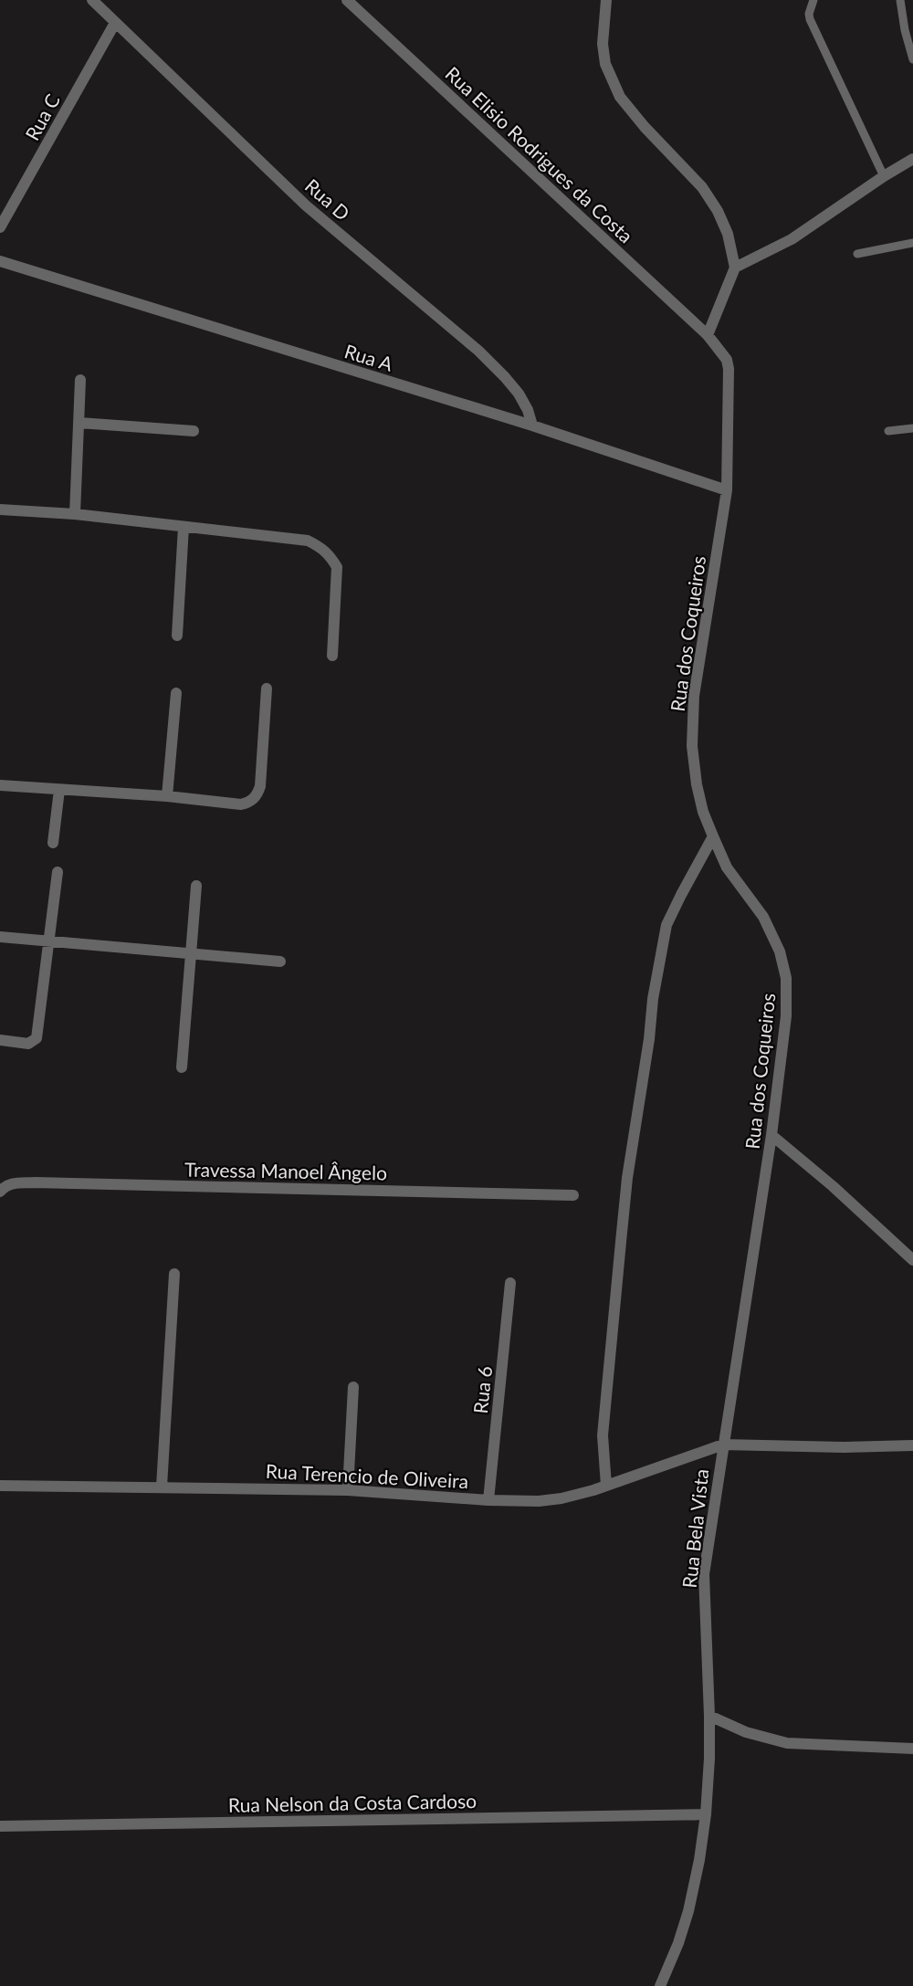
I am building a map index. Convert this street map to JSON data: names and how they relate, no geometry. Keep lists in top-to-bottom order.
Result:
{
  "streets": {
    "street": [
      "Rua C",
      "Rua Elisio Rodrigues da Costa",
      "Rua D",
      "Rua A",
      "Rua dos Coqueiros",
      "Travessa Manoel Ângelo",
      "Rua 6",
      "Rua Terencio de Oliveira",
      "Rua Bela Vista",
      "Rua Nelson da Costa Cardoso"
    ]
  },
  "crossings": [
    ["Rua C", "Rua D"],
    ["Rua Elisio Rodrigues da Costa", "Rua dos Coqueiros"],
    ["Rua D", "Rua A"],
    ["Rua A", "Rua dos Coqueiros"],
    ["Rua dos Coqueiros", "Rua Terencio de Oliveira"],
    ["Rua dos Coqueiros", "Rua Bela Vista"],
    ["Rua 6", "Rua Terencio de Oliveira"],
    ["Rua Terencio de Oliveira", "Rua Bela Vista"],
    ["Rua Bela Vista", "Rua Nelson da Costa Cardoso"]
  ]
}
